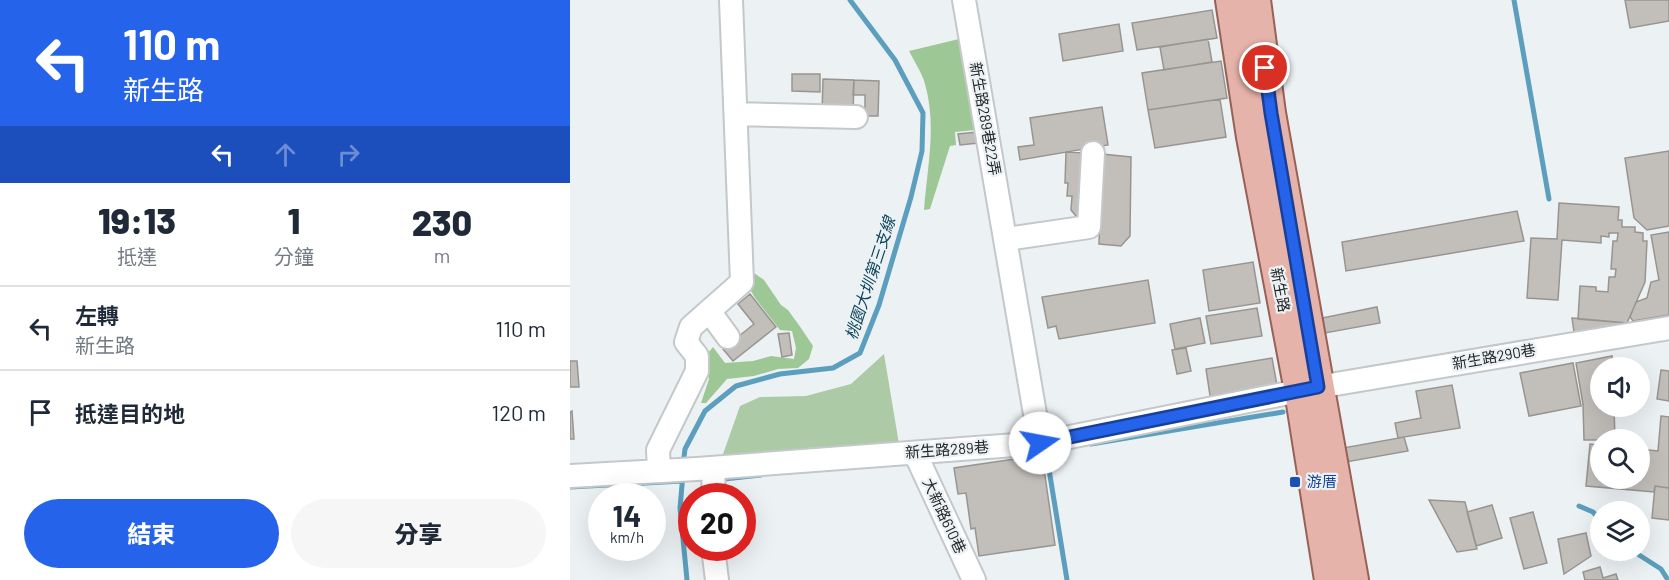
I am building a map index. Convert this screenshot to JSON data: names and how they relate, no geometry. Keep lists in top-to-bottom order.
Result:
{
  "streets": {
    "main road": ["新生路"],
    "street": [
      "新生路289巷22弄",
      "新生路290巷",
      "新生路289巷",
      "大新路610巷"
    ]
  },
  "crossings": [
    ["新生路289巷22弄", "新生路289巷"],
    ["新生路", "新生路290巷"],
    ["新生路", "新生路289巷"],
    ["新生路290巷", "新生路289巷"],
    ["新生路289巷", "大新路610巷"]
  ],
  "water": ["桃園大圳第三支線"],
  "places": {
    "transit": ["游厝"]
  },
  "page": {
    "turn": ["110 m", "新生路"],
    "eta": [
      "19:13",
      "抵達",
      "1",
      "分鐘",
      "230",
      "m"
    ],
    "list": [
      {
        "name": "左轉",
        "note": "新生路",
        "value": "110 m"
      },
      {
        "name": "抵達目的地",
        "value": "120 m"
      }
    ],
    "speed": "14 km/h",
    "limit": "20",
    "buttons": ["結束", "分享"]
  }
}
